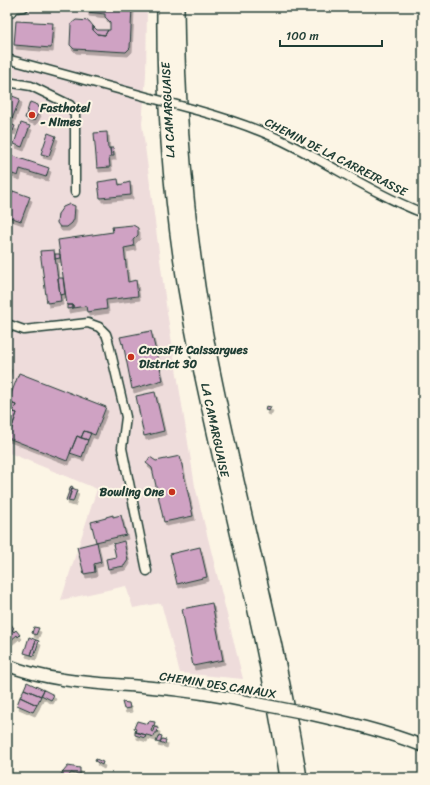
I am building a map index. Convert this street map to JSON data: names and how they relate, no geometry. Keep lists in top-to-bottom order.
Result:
{
  "streets": {
    "highway": ["LA CAMARGUAISE"],
    "main road": ["CHEMIN DES CANAUX"],
    "street": ["CHEMIN DE LA CARREIRASSE"]
  },
  "places": ["Fasthotel - Nimes", "CrossFit Caissargues District 30", "Bowling One"],
  "scale_bar": "100 m"
}
